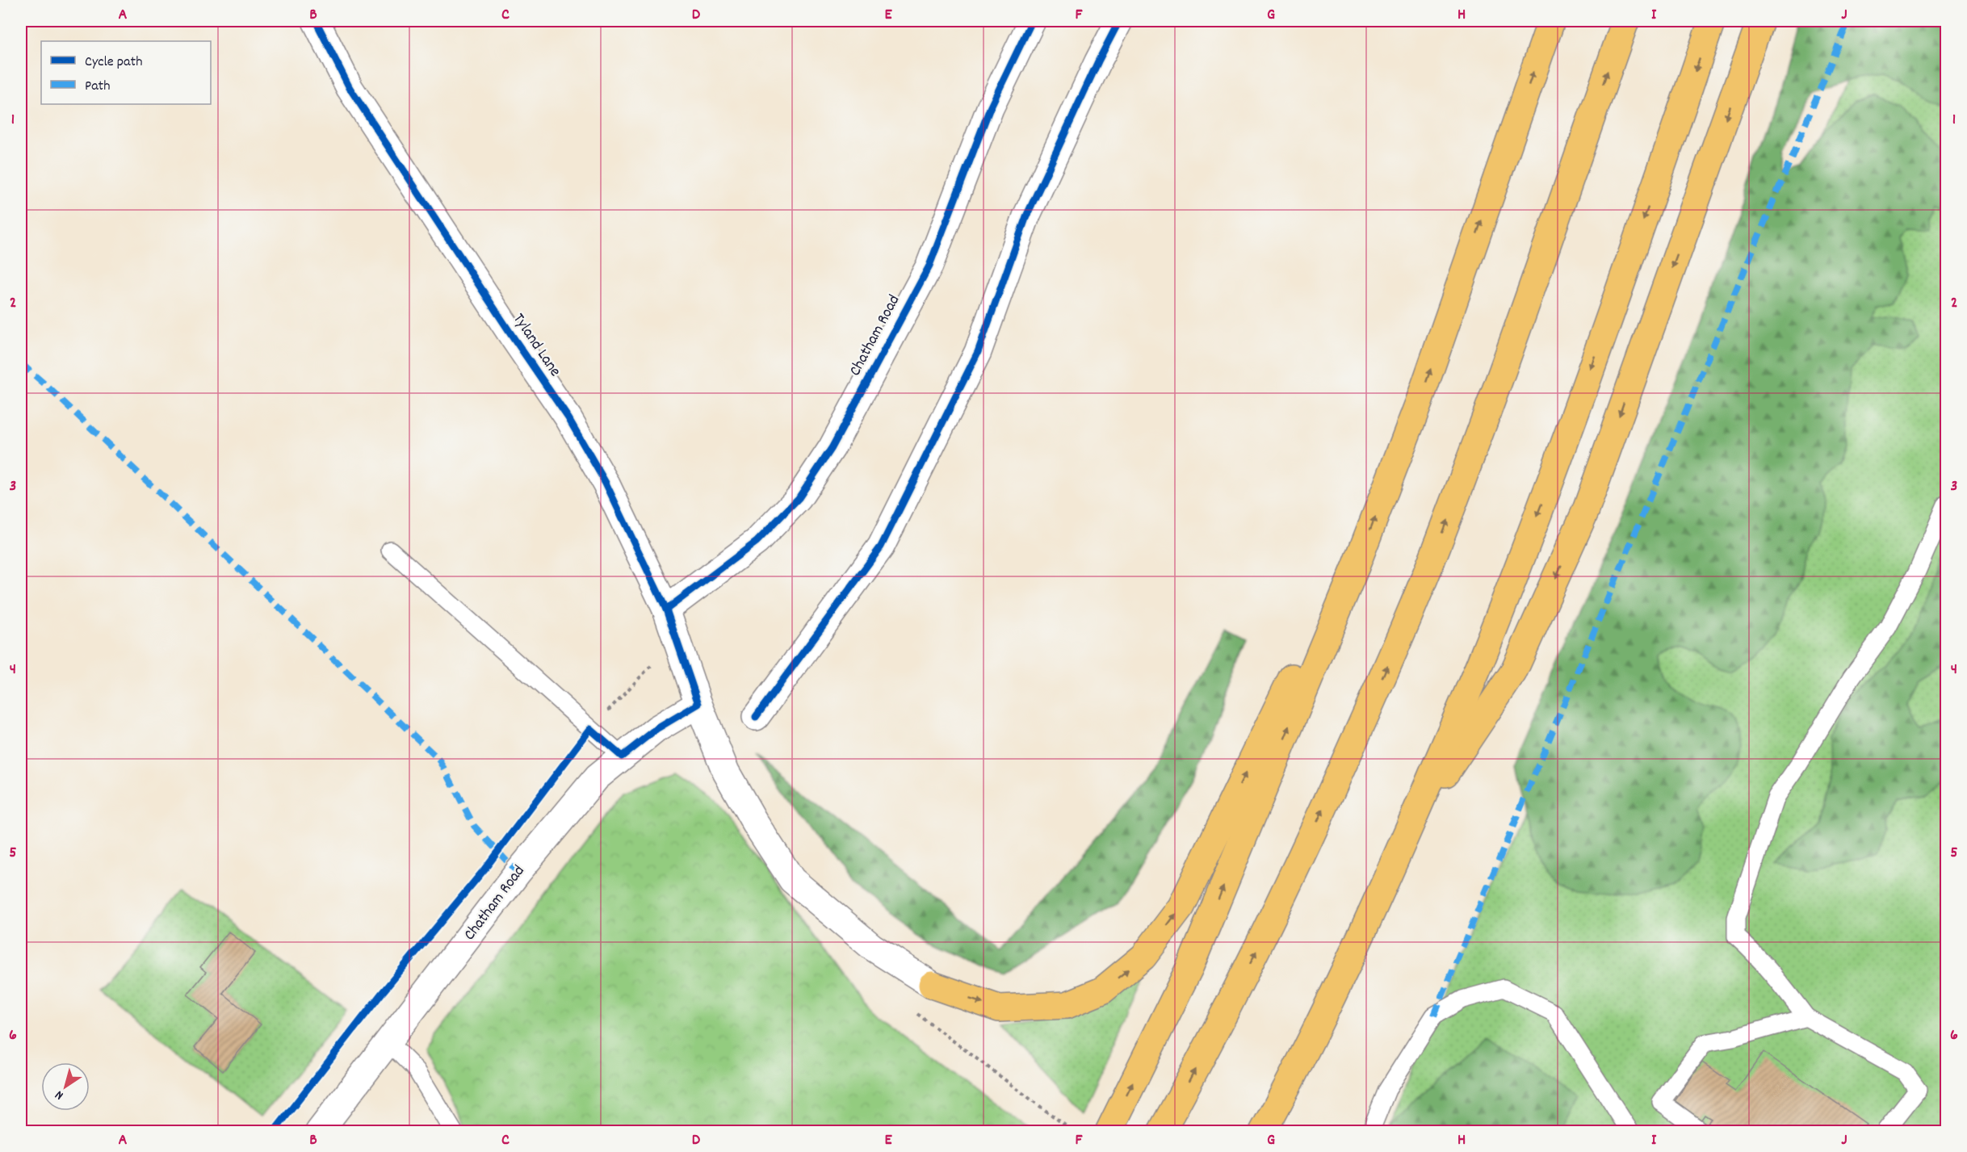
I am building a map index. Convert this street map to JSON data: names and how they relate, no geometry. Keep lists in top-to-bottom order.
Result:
{
  "streets": {
    "street": ["Chatham Road", "Tyland Lane"]
  },
  "crossings": [
    ["Chatham Road", "Tyland Lane"]
  ],
  "legend": ["Cycle path", "Path"],
  "north": "bottom left",
  "grid": {
    "columns": [
      "A",
      "B",
      "C",
      "D",
      "E",
      "F",
      "G",
      "H",
      "I",
      "J"
    ],
    "rows": [
      "1",
      "2",
      "3",
      "4",
      "5",
      "6"
    ]
  }
}
